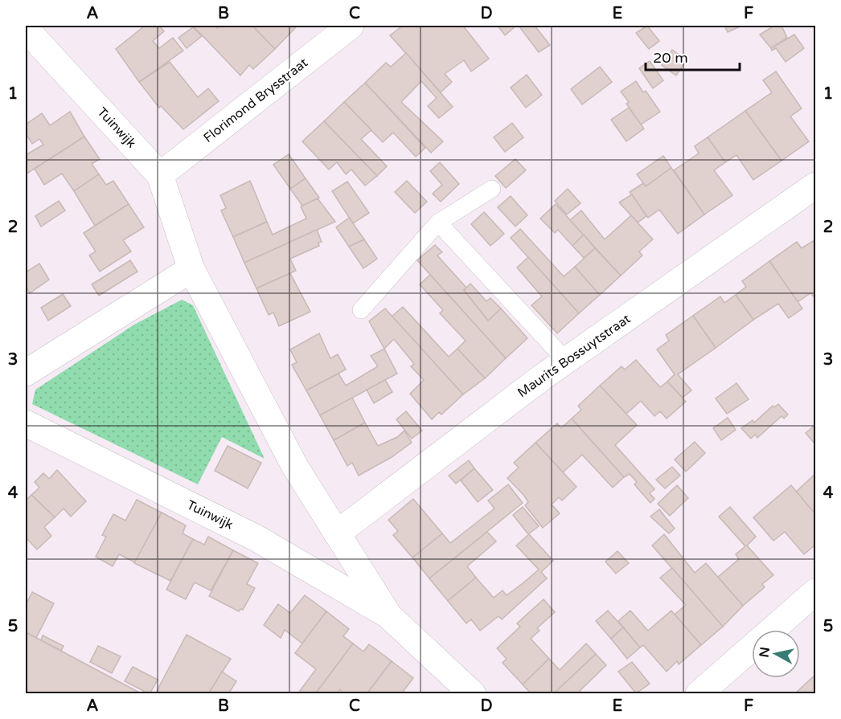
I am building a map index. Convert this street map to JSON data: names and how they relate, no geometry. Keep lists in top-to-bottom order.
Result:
{
  "streets": {
    "street": ["Florimond Brysstraat", "Tuinwijk", "Maurits Bossuytstraat"]
  },
  "crossings": [
    ["Florimond Brysstraat", "Tuinwijk"],
    ["Tuinwijk", "Maurits Bossuytstraat"]
  ],
  "scale_bar": "20 m",
  "north": "left",
  "grid": {
    "columns": [
      "A",
      "B",
      "C",
      "D",
      "E",
      "F"
    ],
    "rows": [
      "1",
      "2",
      "3",
      "4",
      "5"
    ]
  }
}
